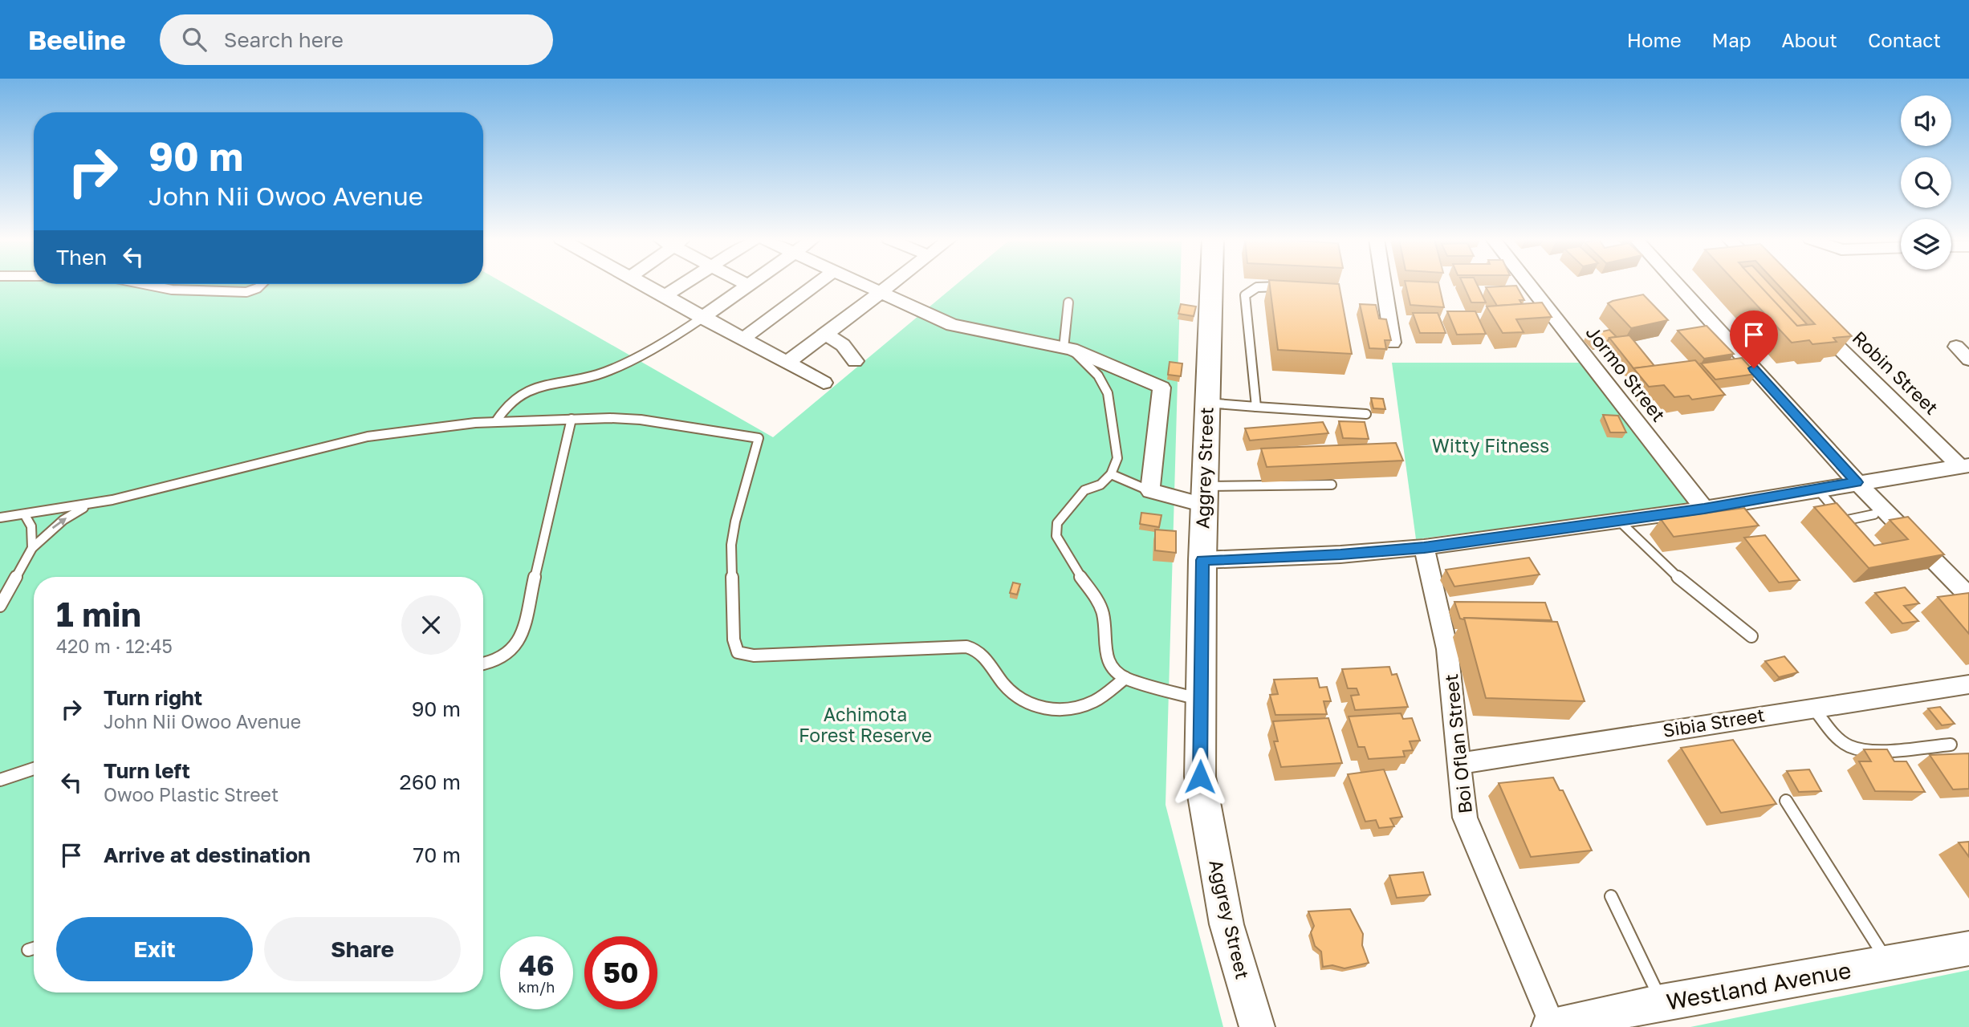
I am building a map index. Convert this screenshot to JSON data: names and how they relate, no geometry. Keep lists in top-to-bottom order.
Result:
{
  "streets": {
    "main road": ["Aggrey Street", "Westland Avenue"],
    "street": [
      "Robin Street",
      "Jormo Street",
      "Sibia Street",
      "Boi Oflan Street"
    ]
  },
  "crossings": [
    ["Sibia Street", "Boi Oflan Street"],
    ["Boi Oflan Street", "Westland Avenue"]
  ],
  "parks": ["Witty Fitness", "Achimota Forest Reserve"],
  "page": {
    "header": "Beeline",
    "search": "Search here",
    "nav": [
      "Home",
      "Map",
      "About",
      "Contact"
    ],
    "turn": ["90 m", "John Nii Owoo Avenue"],
    "then": "Then",
    "heading": ["1 min", "420 m · 12:45"],
    "list": [
      {
        "name": "Turn right",
        "note": "John Nii Owoo Avenue",
        "value": "90 m"
      },
      {
        "name": "Turn left",
        "note": "Owoo Plastic Street",
        "value": "260 m"
      },
      {
        "name": "Arrive at destination",
        "value": "70 m"
      }
    ],
    "buttons": ["Exit", "Share"],
    "speed": "46 km/h",
    "limit": "50"
  }
}
